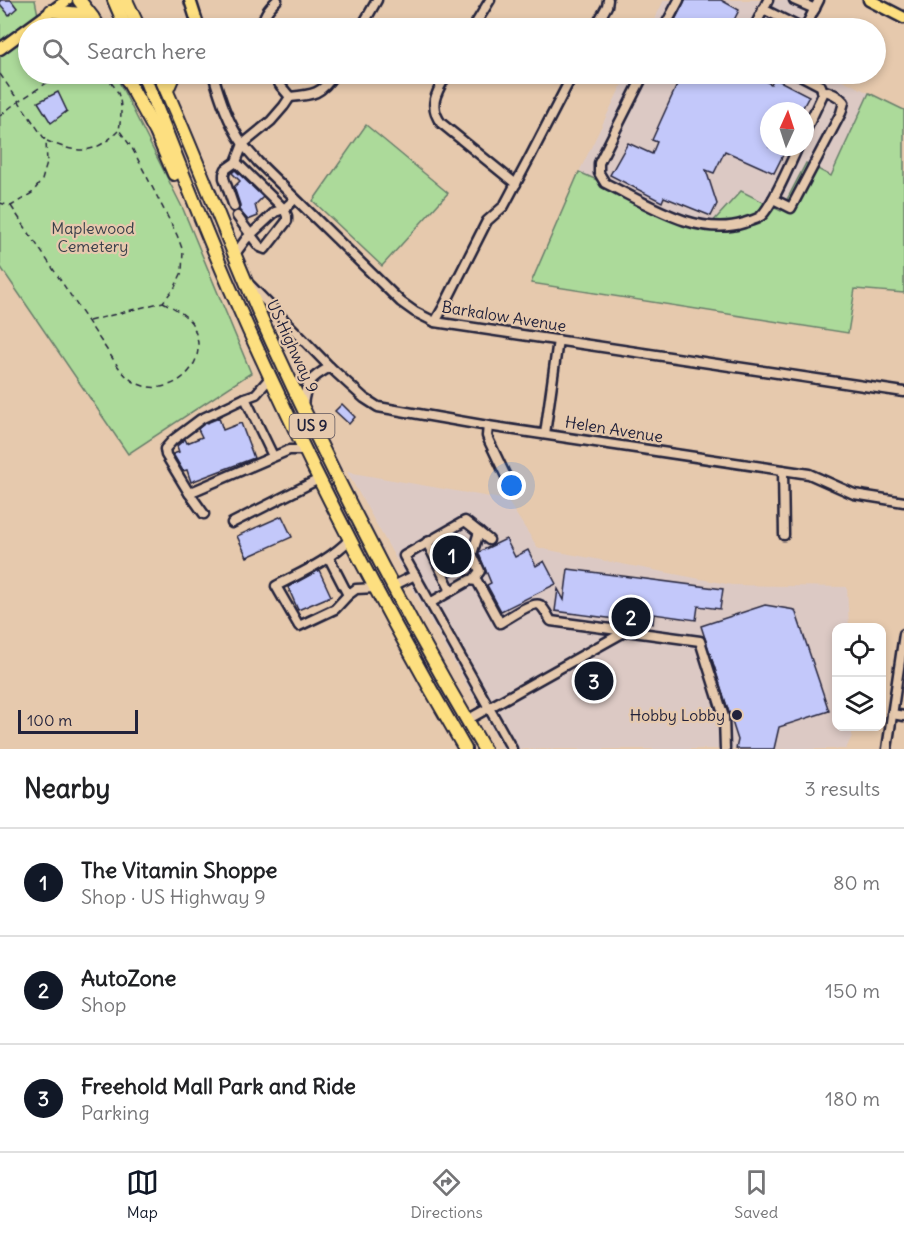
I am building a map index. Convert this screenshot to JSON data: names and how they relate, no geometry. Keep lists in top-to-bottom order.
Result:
{
  "streets": {
    "highway": ["US Highway 9", "US 9"],
    "street": ["Barkalow Avenue", "Helen Avenue"]
  },
  "crossings": [
    ["US Highway 9", "Helen Avenue"]
  ],
  "parks": ["Maplewood Cemetery"],
  "places": ["Hobby Lobby"],
  "scale_bar": "100 m",
  "north": "top",
  "page": {
    "search": "Search here",
    "pins": ["1", "2", "3"],
    "scale": "100 m",
    "heading": ["Nearby", "3 results"],
    "list": [
      {
        "mark": "1",
        "name": "The Vitamin Shoppe",
        "note": "Shop · US Highway 9",
        "value": "80 m"
      },
      {
        "mark": "2",
        "name": "AutoZone",
        "note": "Shop",
        "value": "150 m"
      },
      {
        "mark": "3",
        "name": "Freehold Mall Park and Ride",
        "note": "Parking",
        "value": "180 m"
      }
    ],
    "nav": ["Map", "Directions", "Saved"]
  }
}
